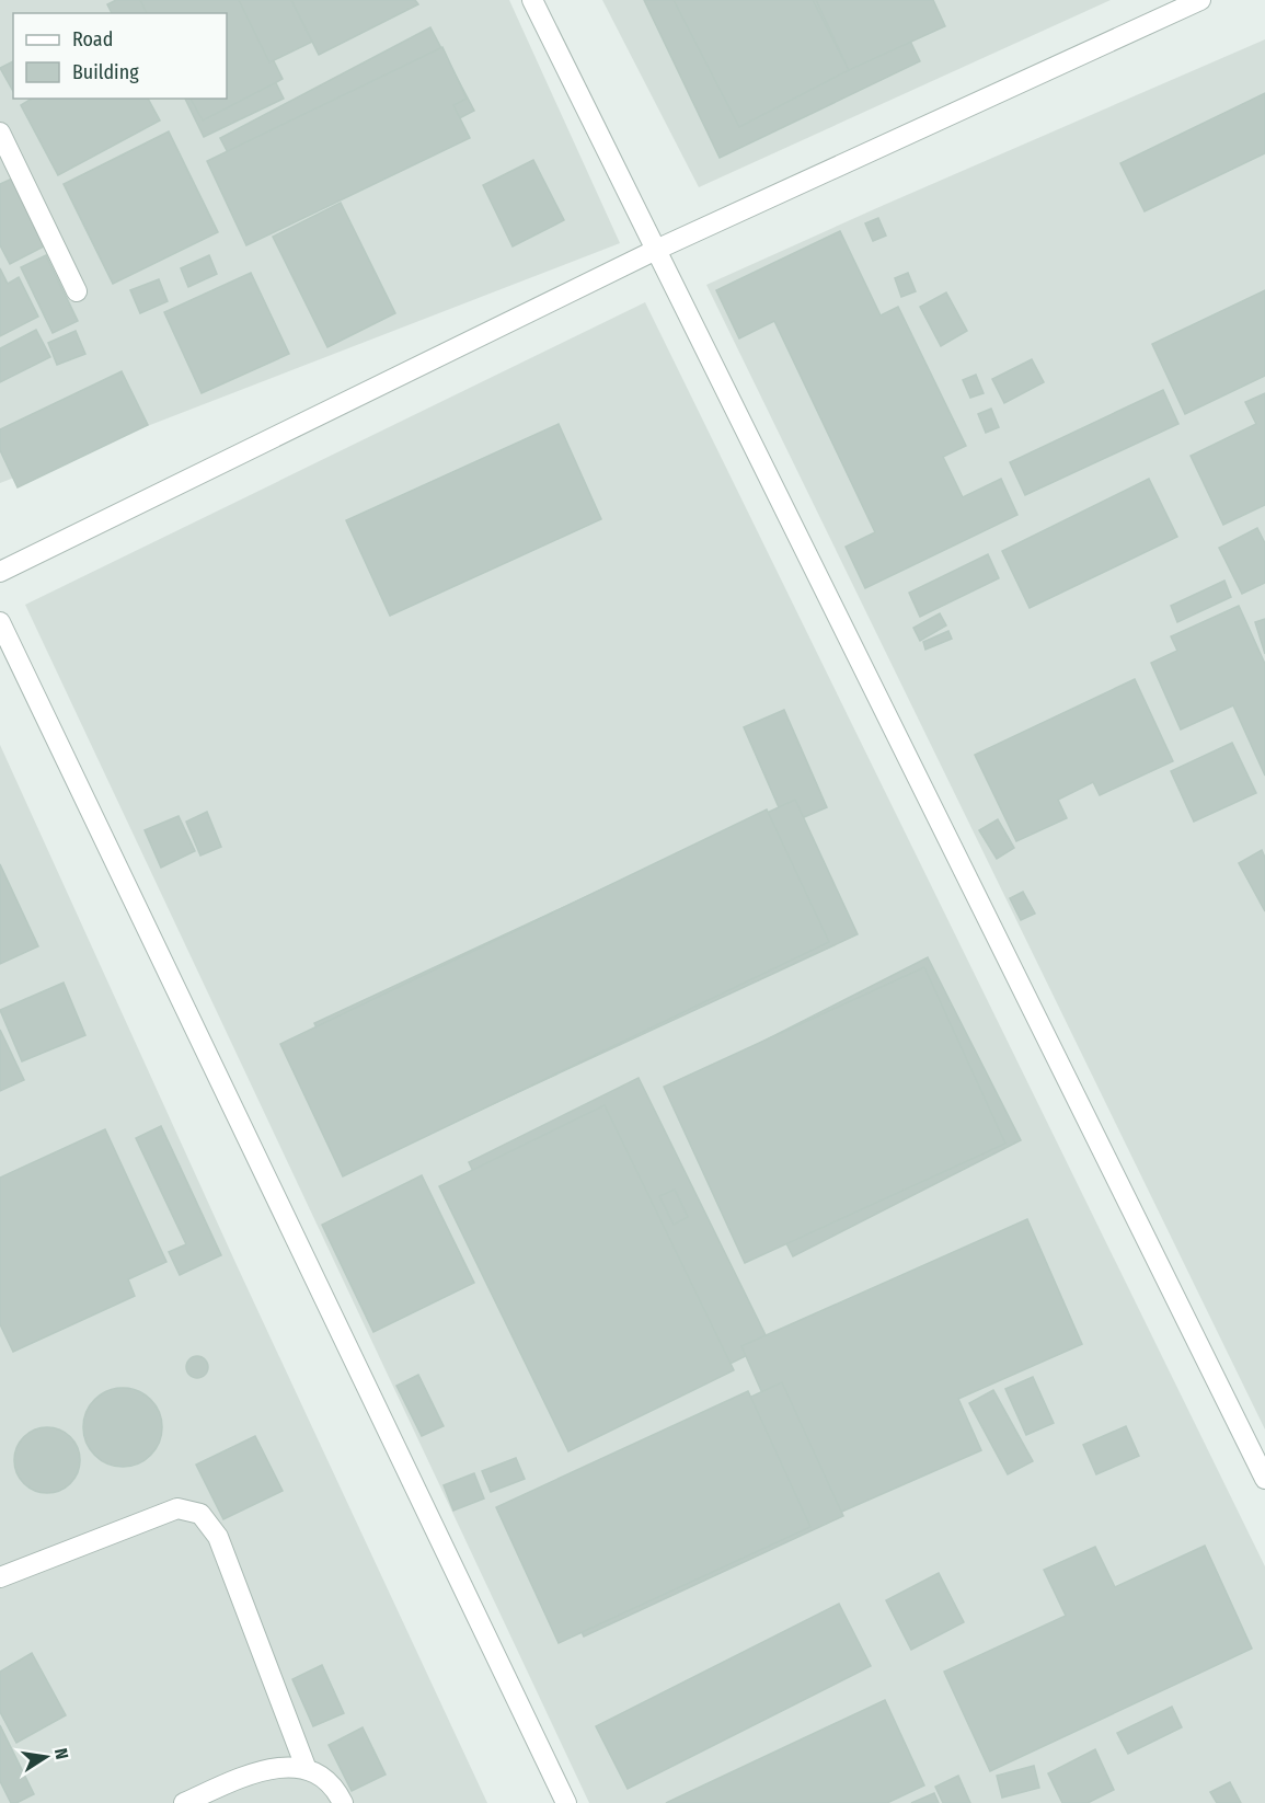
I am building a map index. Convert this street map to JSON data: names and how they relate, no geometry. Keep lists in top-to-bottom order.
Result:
{
  "legend": ["Road", "Building"],
  "north": "right"
}
